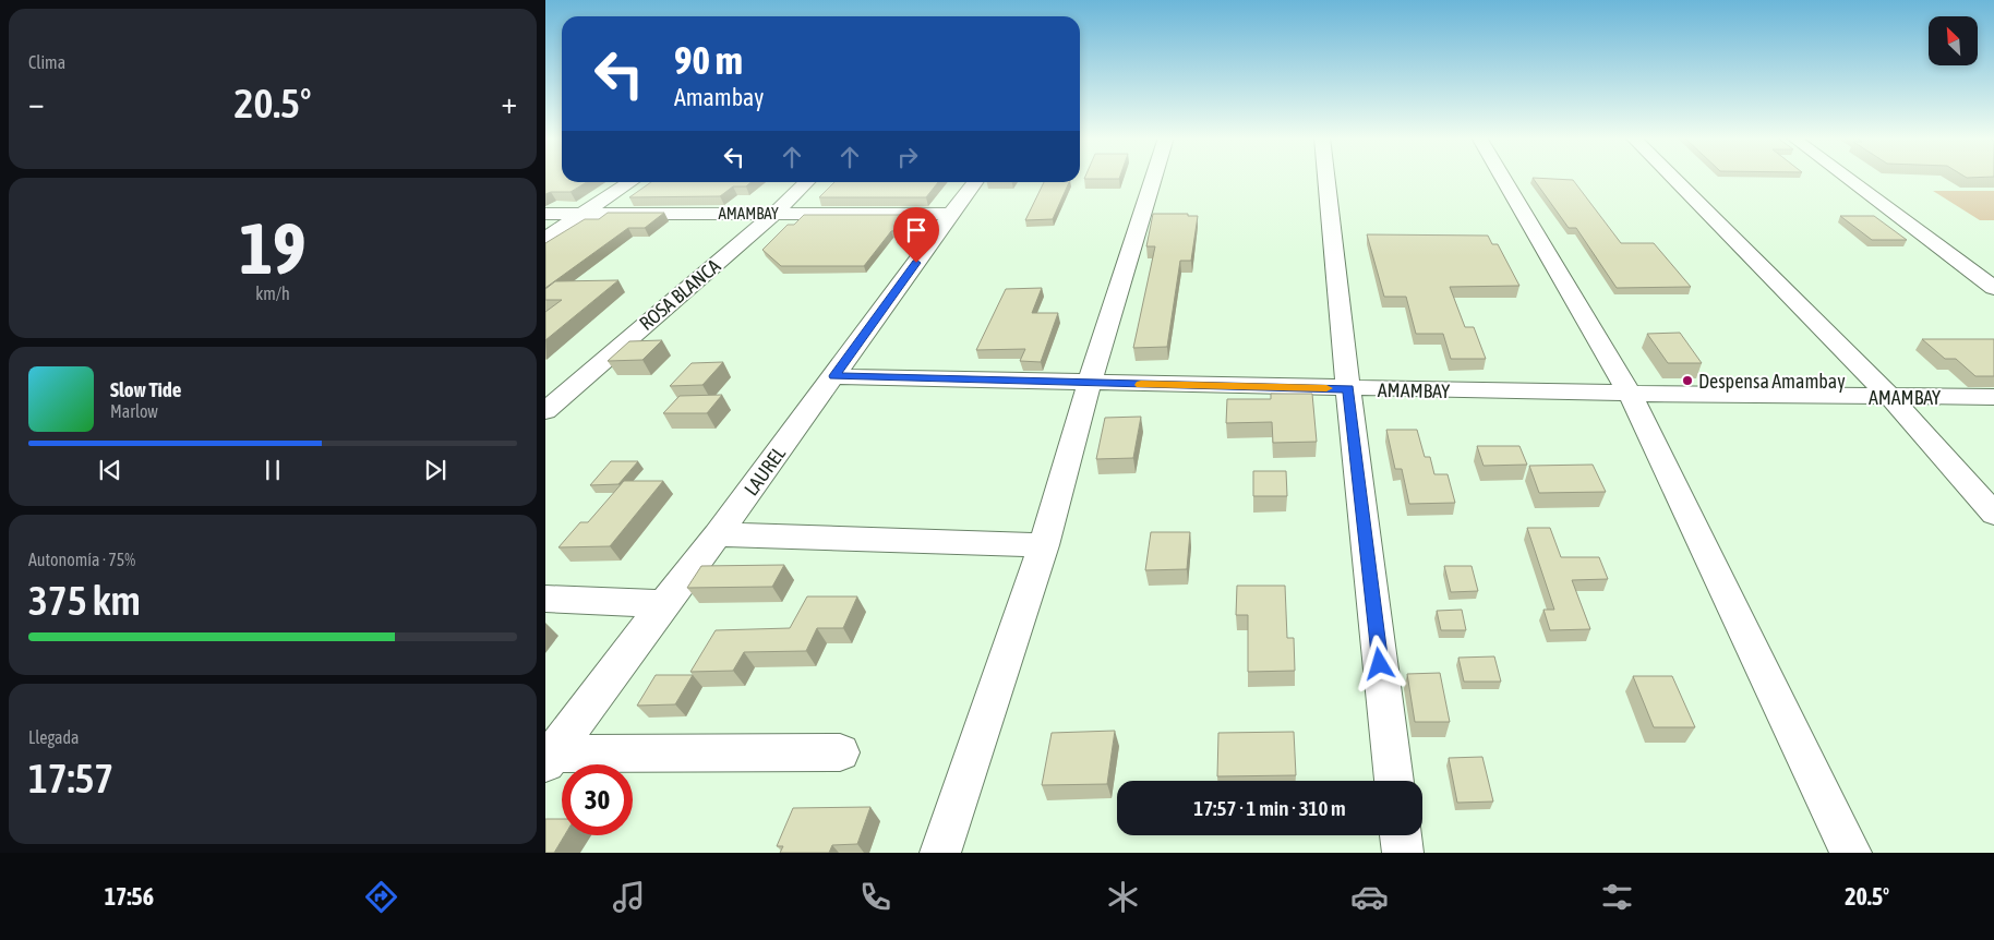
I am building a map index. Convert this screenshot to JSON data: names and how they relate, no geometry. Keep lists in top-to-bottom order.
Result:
{
  "streets": {
    "street": ["AMAMBAY", "ROSA BLANCA", "LAUREL"]
  },
  "crossings": [
    ["AMAMBAY", "ROSA BLANCA"],
    ["AMAMBAY", "LAUREL"]
  ],
  "places": ["Despensa Amambay"],
  "north": "top left",
  "page": {
    "tile": [
      "Clima",
      ["19", "km/h"],
      ["Autonomía · 75%", "375 km"],
      ["Llegada", "17:57"]
    ],
    "turn": ["90 m", "Amambay"],
    "heat": ["−", "20.5°", "+"],
    "song": ["Slow Tide", "Marlow"],
    "limit": "30",
    "trip": "17:57 · 1 min · 310 m",
    "tabs": ["17:56", "20.5°"]
  }
}
